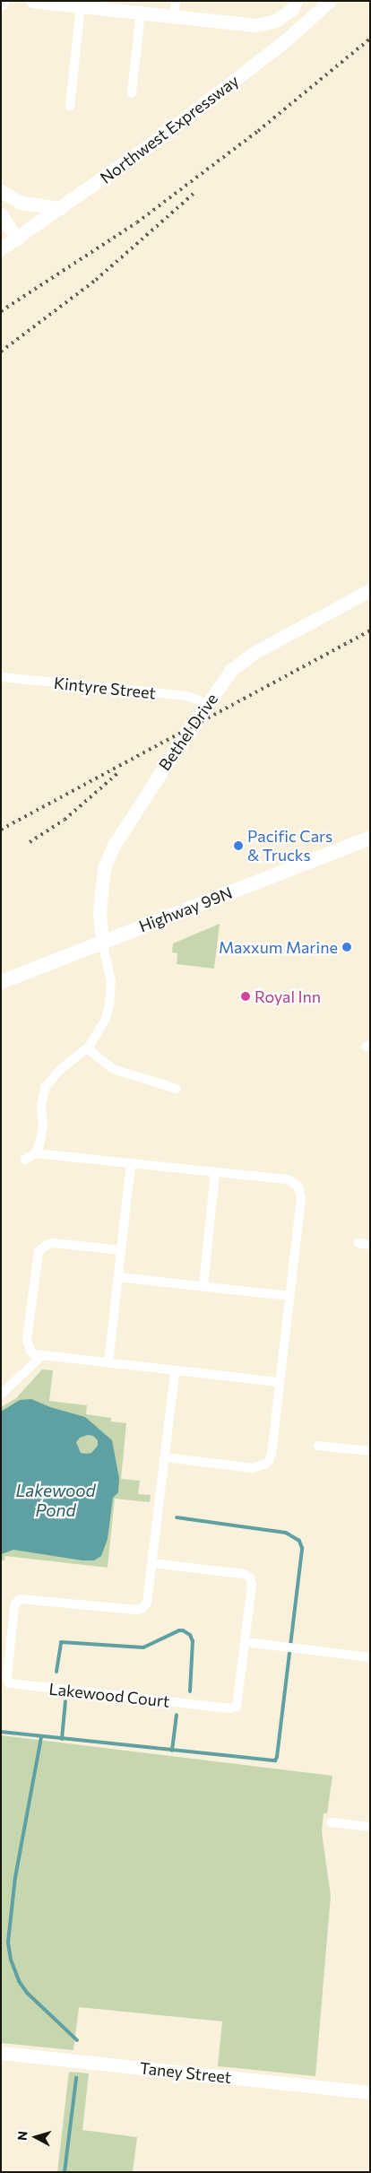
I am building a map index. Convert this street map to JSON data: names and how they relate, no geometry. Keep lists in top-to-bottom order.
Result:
{
  "streets": {
    "main road": ["Highway 99N"],
    "street": [
      "Northwest Expressway",
      "Kintyre Street",
      "Bethel Drive",
      "Lakewood Court",
      "Taney Street"
    ]
  },
  "crossings": [
    ["Kintyre Street", "Bethel Drive"],
    ["Bethel Drive", "Highway 99N"]
  ],
  "water": ["Lakewood Pond"],
  "places": ["Pacific Cars & Trucks", "Maxxum Marine", "Royal Inn"],
  "north": "left"
}
